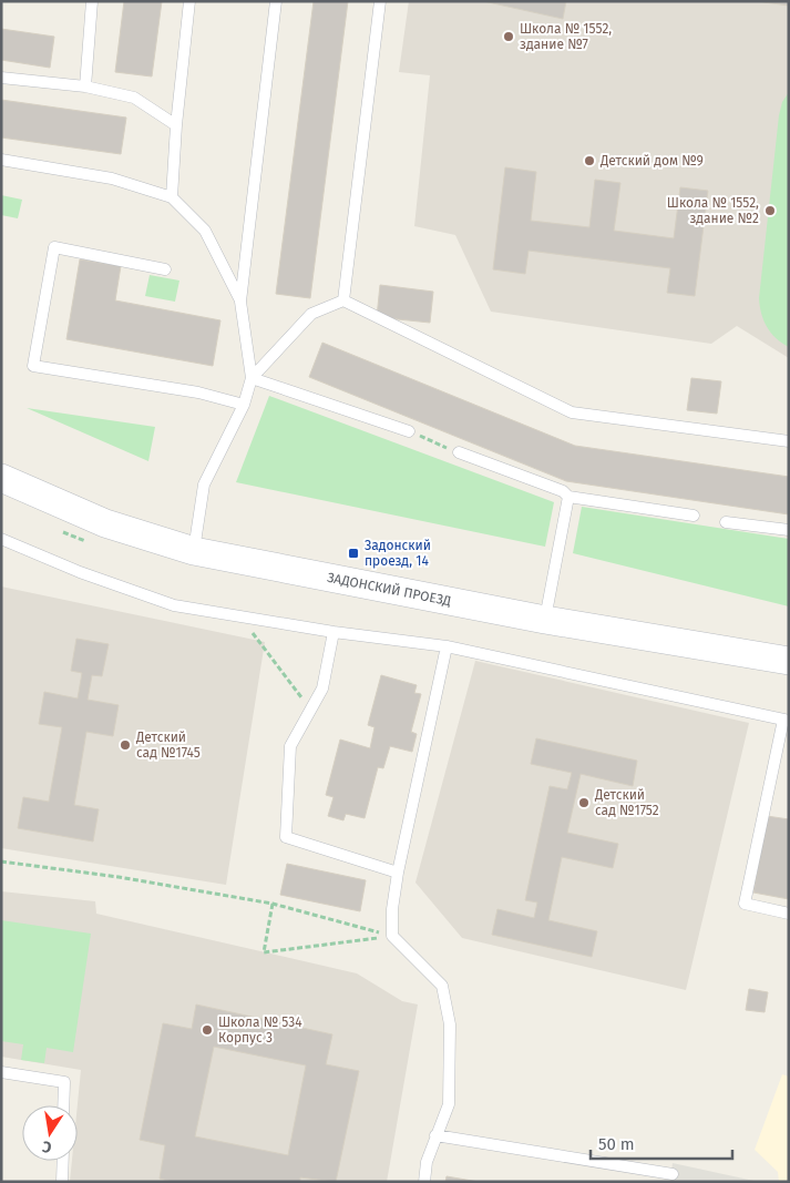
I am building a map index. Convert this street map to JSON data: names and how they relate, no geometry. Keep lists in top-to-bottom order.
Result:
{
  "streets": {
    "street": ["ЗАДОНСКИЙ ПРОЕЗД"]
  },
  "places": {
    "other": [
      "Школа № 1552, здание №7",
      "Детский дом №9",
      "Школа № 1552, здание №2",
      "Детский сад №1745",
      "Детский сад №1752",
      "Школа № 534 Корпус 3"
    ],
    "transit": ["Задонский проезд, 14"]
  },
  "scale_bar": "50 m",
  "north": "bottom"
}
